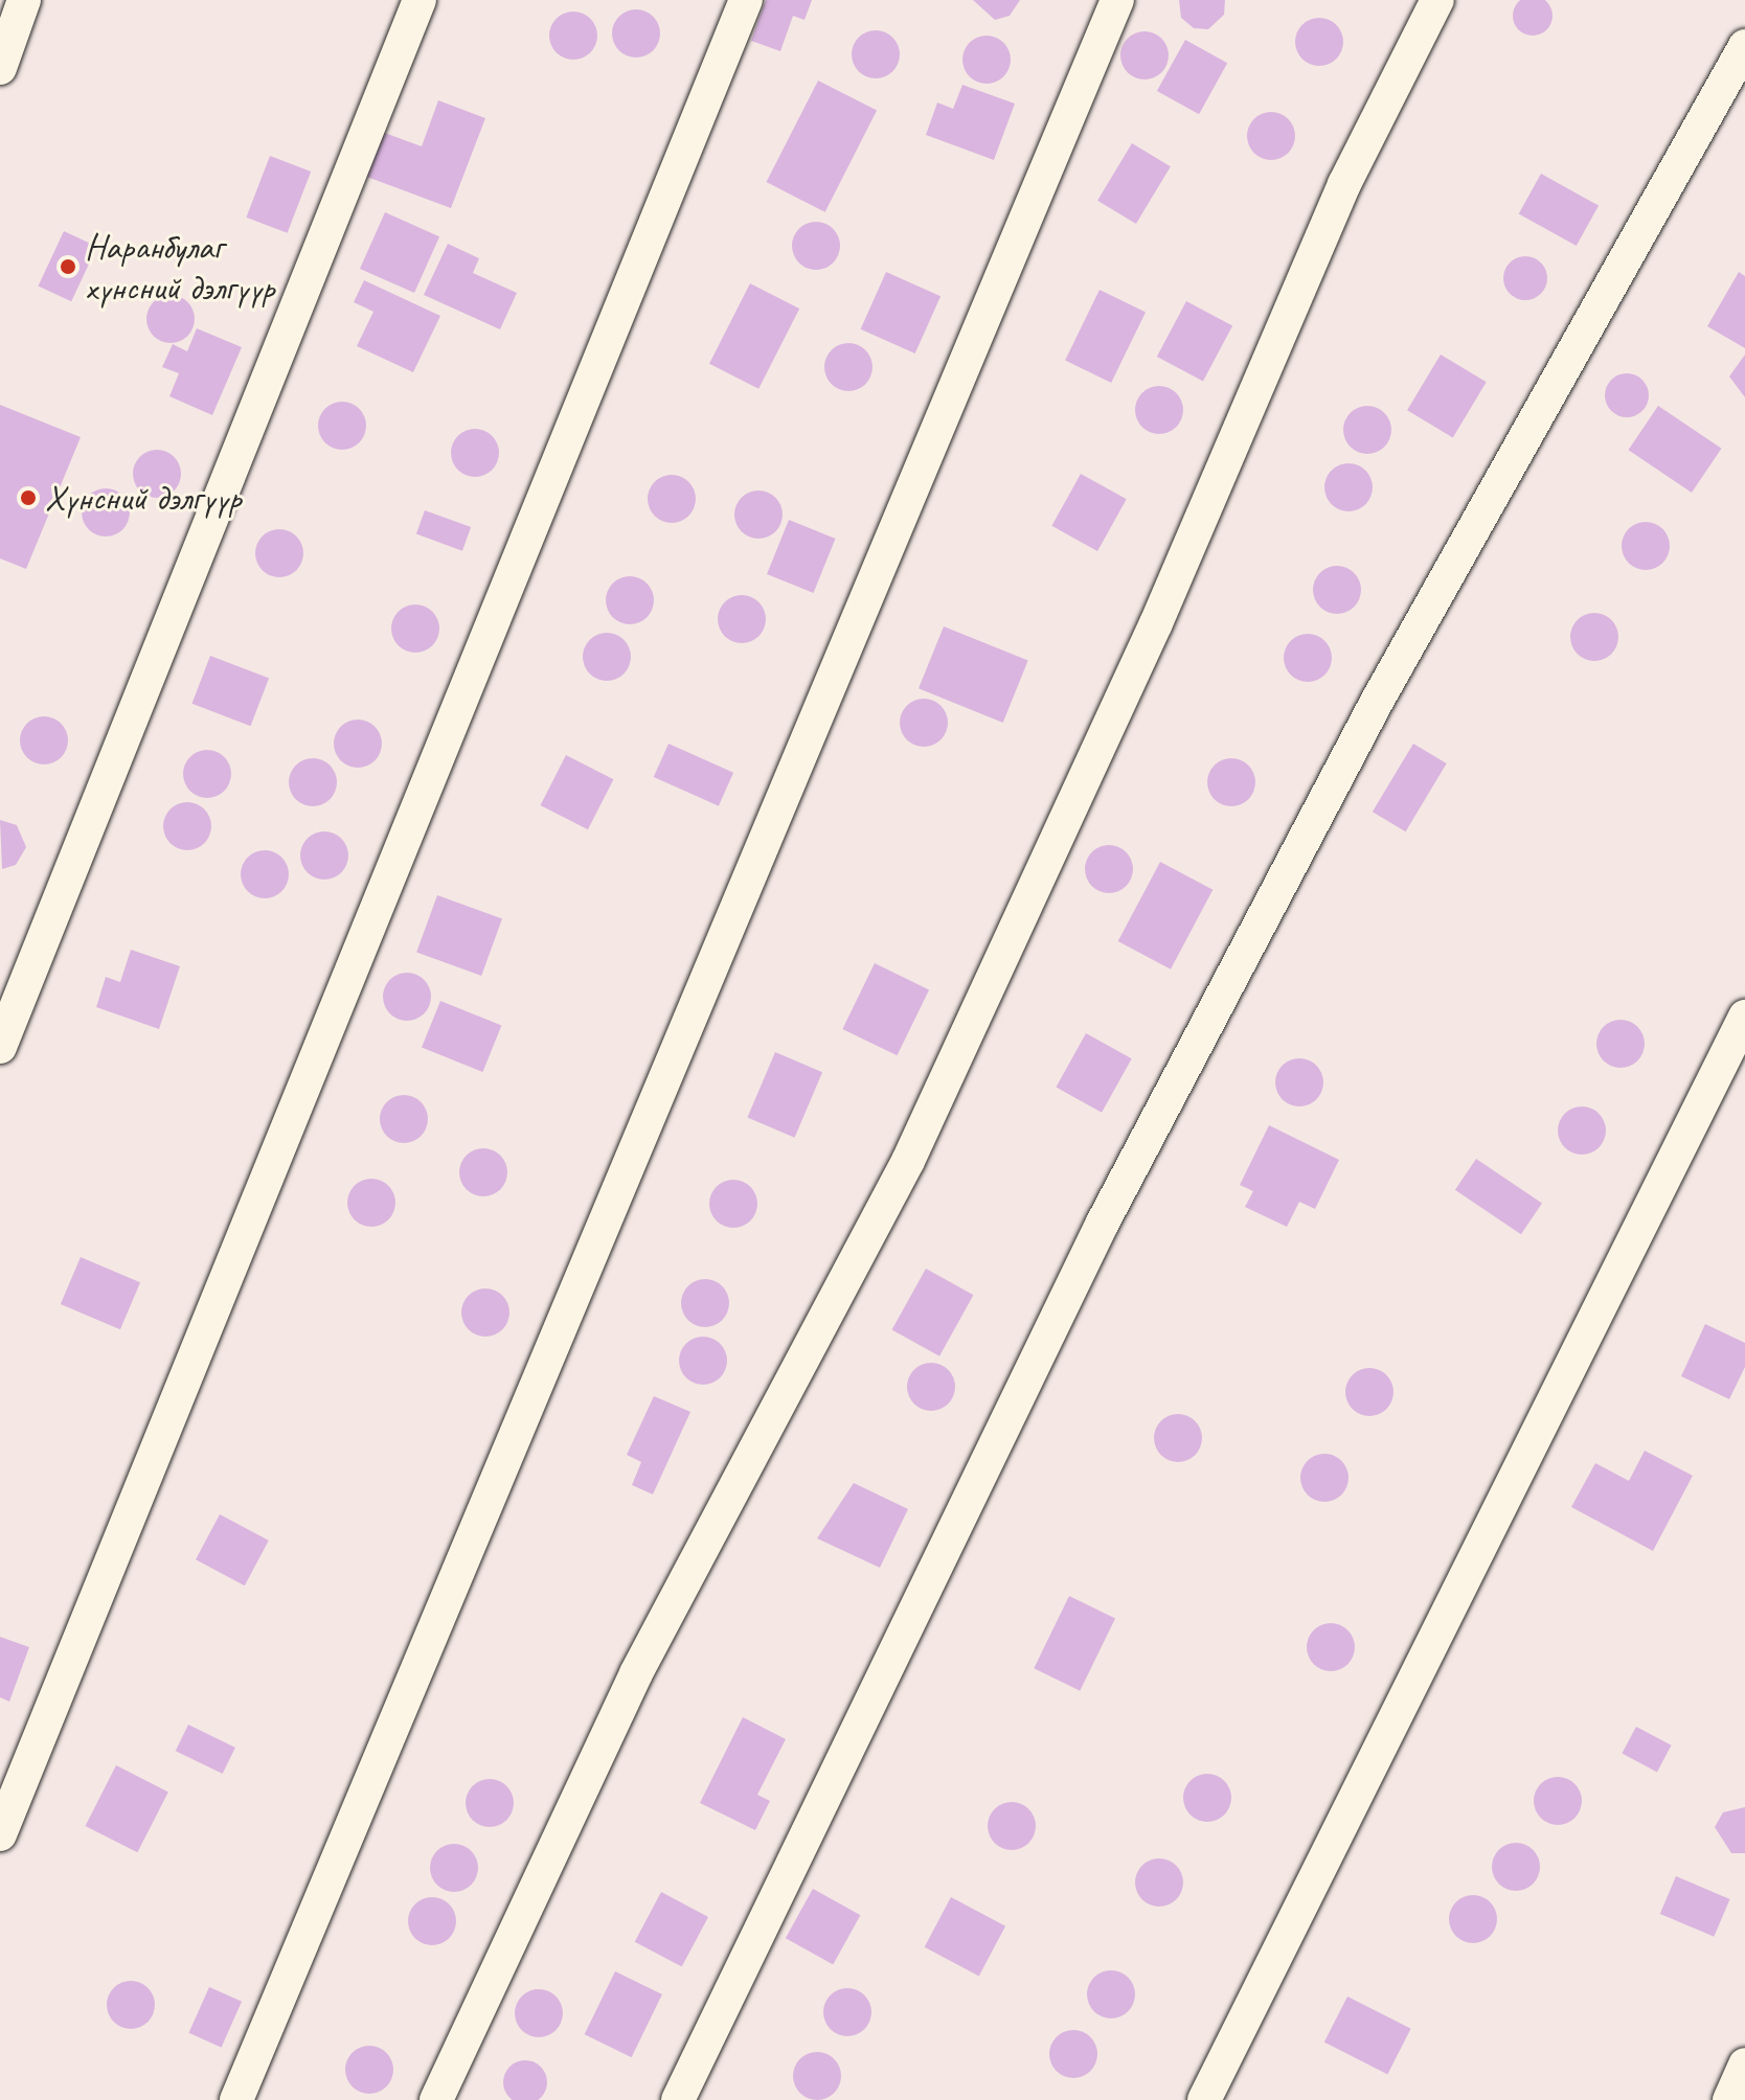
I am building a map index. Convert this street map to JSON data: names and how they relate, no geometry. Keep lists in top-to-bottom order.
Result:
{
  "places": ["Наранбулаг хүнсний дэлгүүр", "Хүнсний дэлгүүр"]
}
